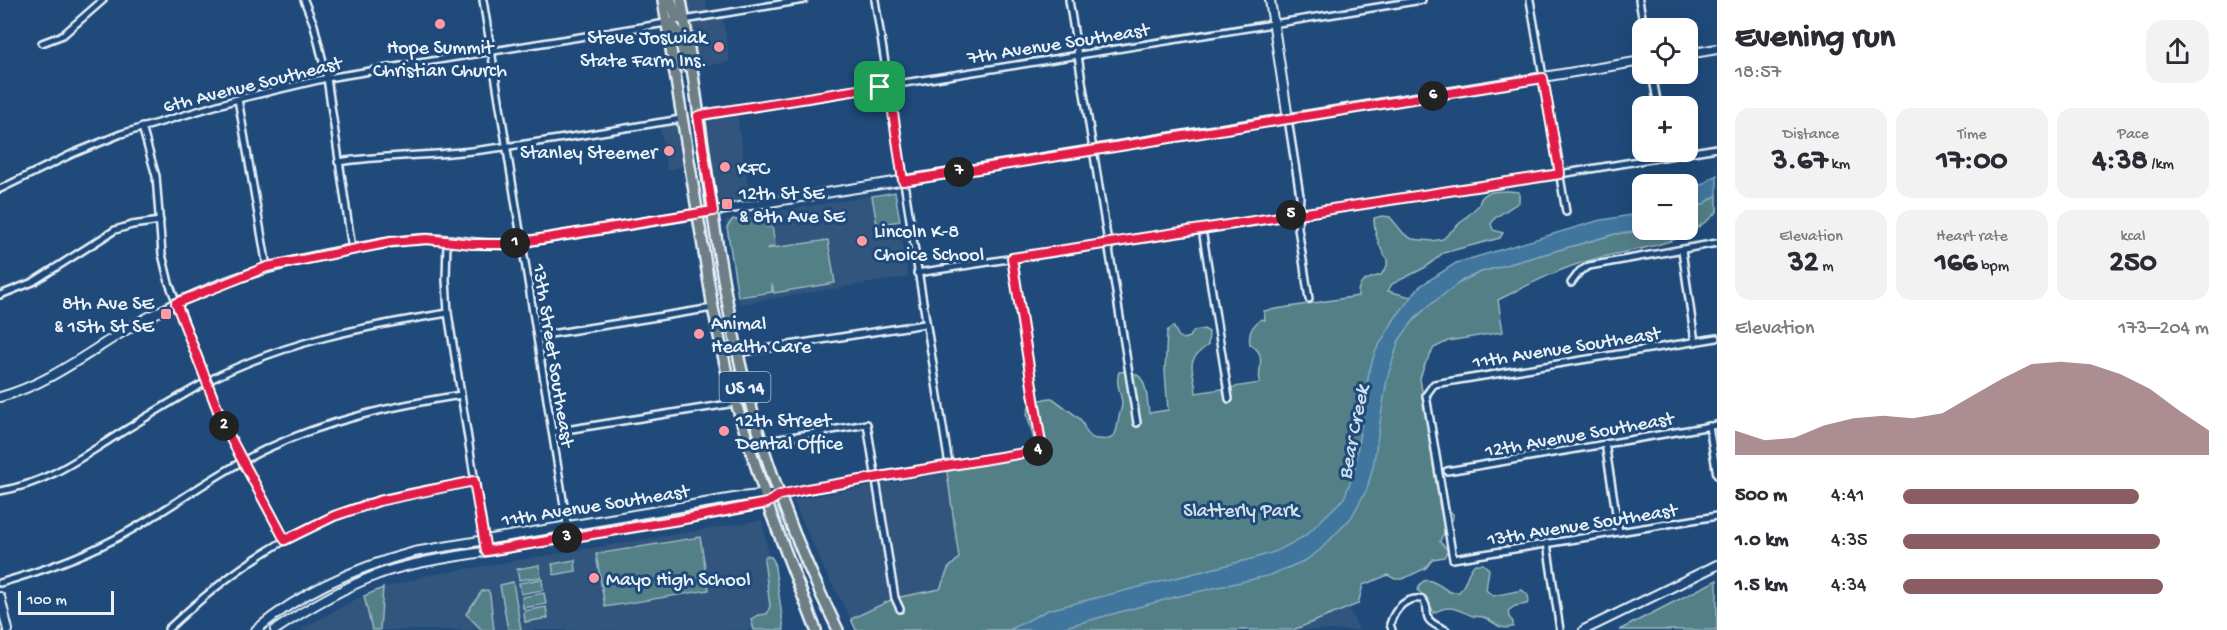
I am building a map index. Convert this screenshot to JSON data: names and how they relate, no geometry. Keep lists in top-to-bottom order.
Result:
{
  "streets": {
    "main road": ["US 14"],
    "street": [
      "7th Avenue Southeast",
      "6th Avenue Southeast",
      "11th Avenue Southeast",
      "13th Street Southeast",
      "12th Avenue Southeast",
      "13th Avenue Southeast"
    ]
  },
  "crossings": [
    ["7th Avenue Southeast", "US 14"],
    ["6th Avenue Southeast", "13th Street Southeast"],
    ["6th Avenue Southeast", "US 14"],
    ["11th Avenue Southeast", "13th Street Southeast"],
    ["11th Avenue Southeast", "US 14"],
    ["11th Avenue Southeast", "13th Avenue Southeast"]
  ],
  "water": ["Bear Creek"],
  "parks": ["Slatterly Park"],
  "places": {
    "other": [
      "Hope Summit Christian Church",
      "Steve Joswiak State Farm Ins.",
      "Stanley Steemer",
      "KFC",
      "Lincoln K-8 Choice School",
      "Animal Health Care",
      "12th Street Dental Office",
      "Mayo High School"
    ],
    "transit": ["12th St SE & 8th Ave SE", "8th Ave SE & 15th St SE"]
  },
  "scale_bar": "100 m",
  "page": {
    "heading": ["Evening run", "18:57"],
    "map_buttons": ["+", "−"],
    "pins": [
      "6",
      "7",
      "5",
      "1",
      "2",
      "4",
      "3"
    ],
    "stats": [
      ["Distance", "3.67 km"],
      ["Time", "17:00"],
      ["Pace", "4:38 /km"],
      ["Elevation", "32 m"],
      ["Heart rate", "166 bpm"],
      ["kcal", "250"]
    ],
    "chart": ["Elevation", "173–204 m"],
    "list": [
      {
        "name": "500 m",
        "note": "4:41"
      },
      {
        "name": "1.0 km",
        "note": "4:35"
      },
      {
        "name": "1.5 km",
        "note": "4:34"
      }
    ],
    "scale": "100 m"
  }
}
